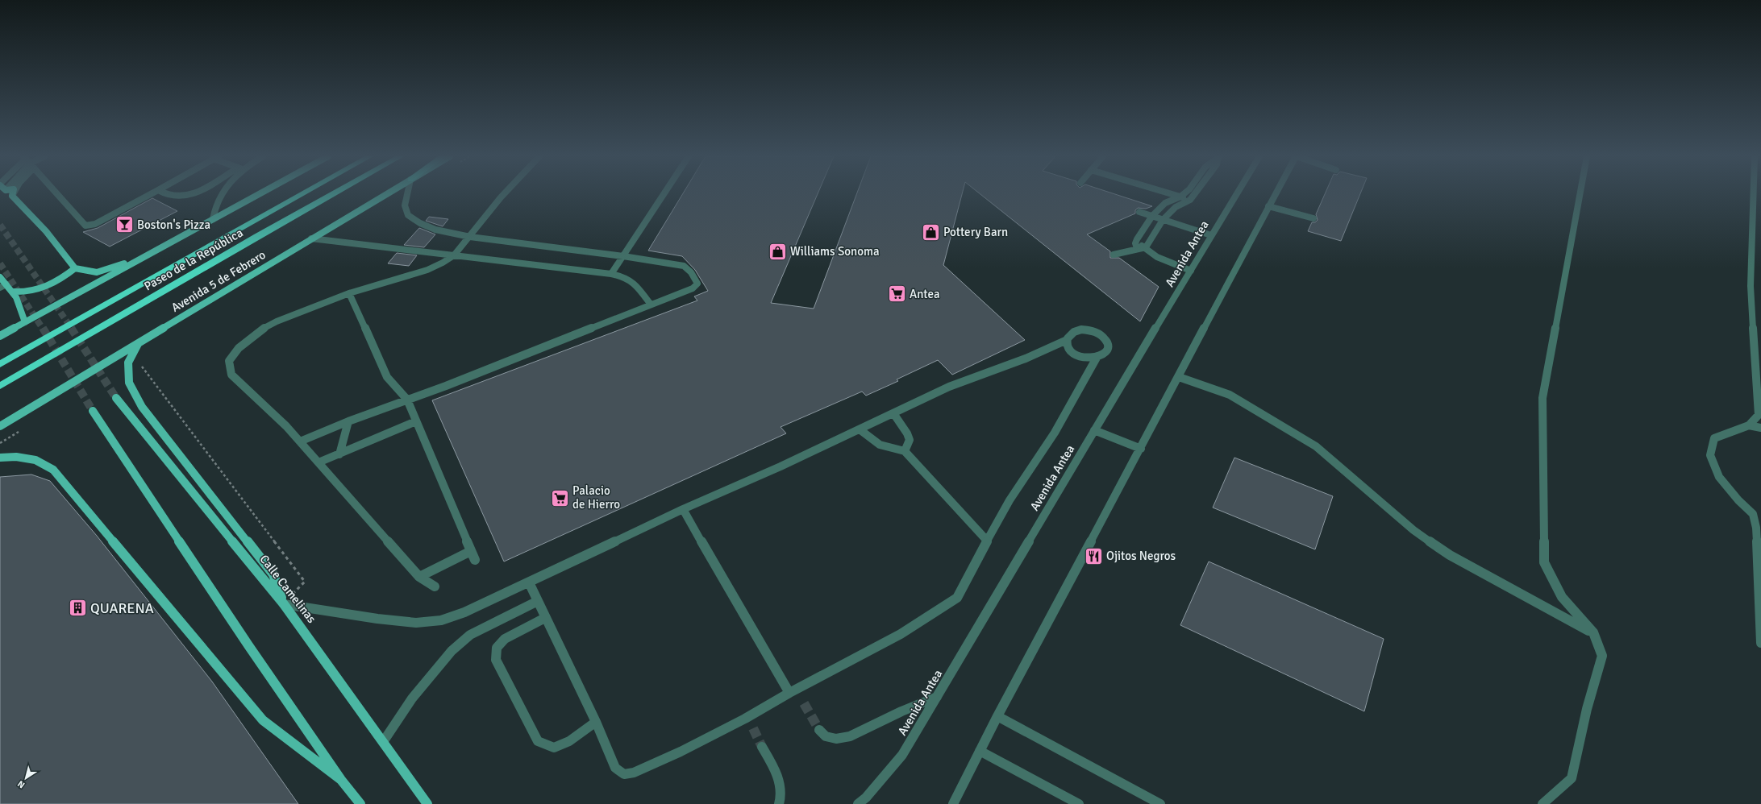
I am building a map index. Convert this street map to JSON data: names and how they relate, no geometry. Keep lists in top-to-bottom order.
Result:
{
  "streets": {
    "highway": ["Paseo de la República"],
    "main road": ["Avenida 5 de Febrero", "Calle Camelinas"],
    "street": ["Avenida Antea"]
  },
  "places": {
    "bar": ["Boston's Pizza"],
    "shop": ["Pottery Barn", "Williams Sonoma"],
    "supermarket": ["Antea", "Palacio de Hierro"],
    "restaurant": ["Ojitos Negros"],
    "building": ["QUARENA"]
  },
  "north": "bottom left"
}
